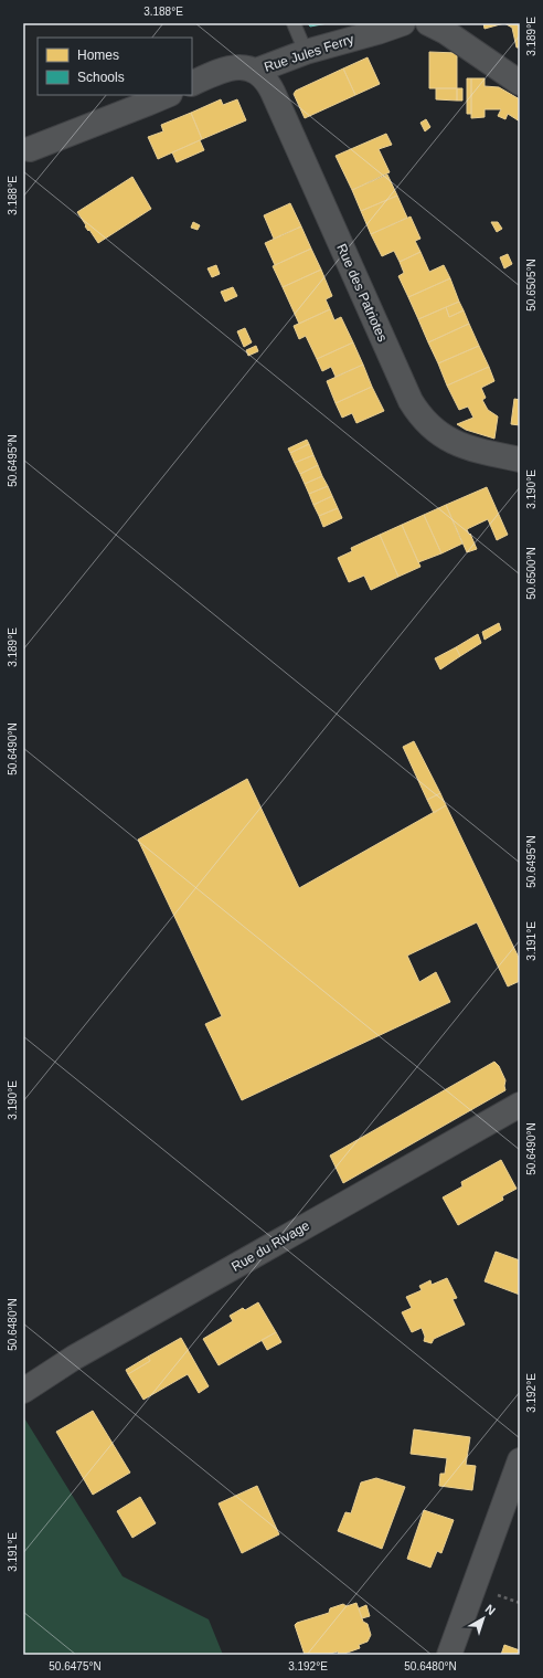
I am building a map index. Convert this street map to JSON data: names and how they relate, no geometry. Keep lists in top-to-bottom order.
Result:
{
  "streets": {
    "street": ["Rue Jules Ferry", "Rue des Patriotes", "Rue du Rivage"]
  },
  "crossings": [
    ["Rue Jules Ferry", "Rue des Patriotes"]
  ],
  "legend": ["Homes", "Schools"],
  "north": "top right",
  "coordinates": [
    "3.188°E",
    "3.189°E",
    "50.6505°N",
    "50.6495°N",
    "3.190°E",
    "50.6500°N",
    "50.6490°N",
    "3.191°E",
    "50.6480°N",
    "3.192°E",
    "50.6475°N"
  ]
}
